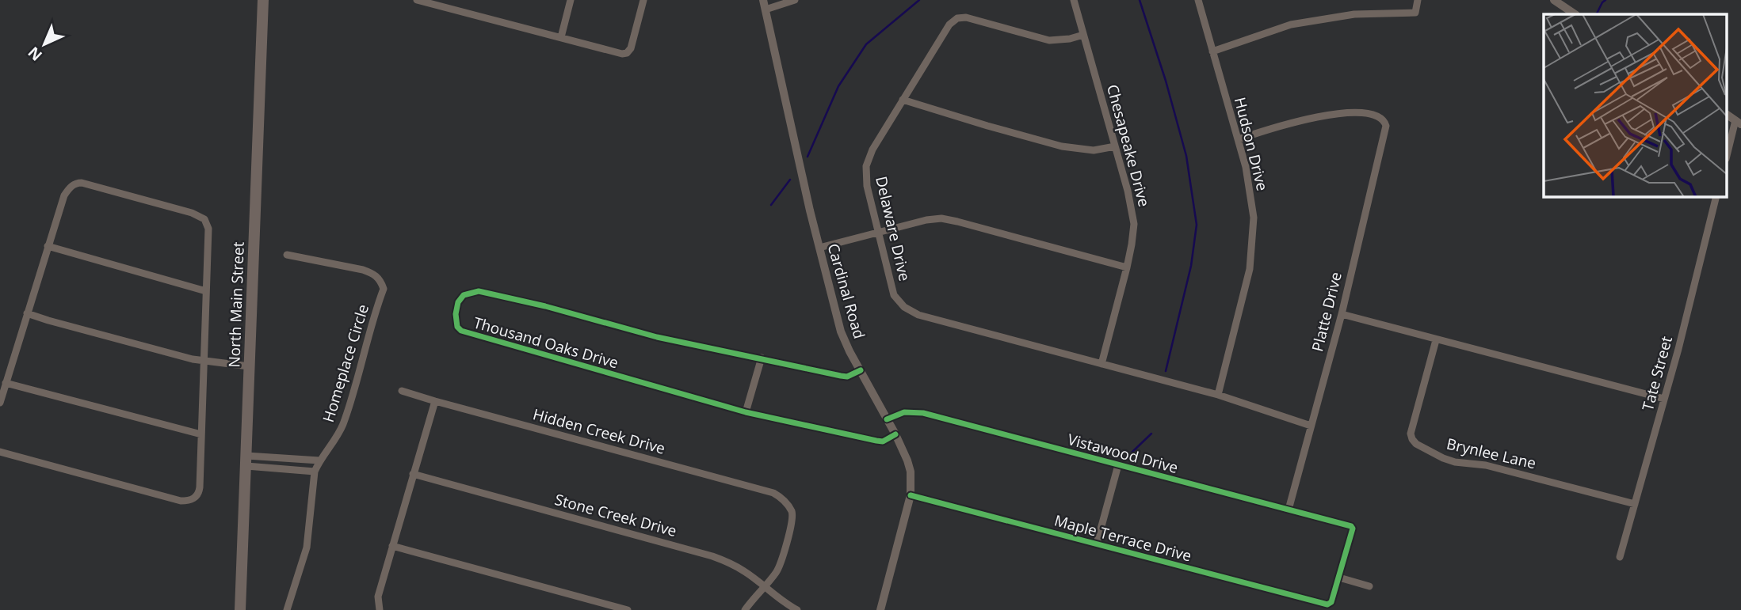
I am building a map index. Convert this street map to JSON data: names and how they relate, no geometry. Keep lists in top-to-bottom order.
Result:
{
  "streets": {
    "main road": ["North Main Street"],
    "street": [
      "Hudson Drive",
      "Chesapeake Drive",
      "Delaware Drive",
      "Cardinal Road",
      "Platte Drive",
      "Thousand Oaks Drive",
      "Homeplace Circle",
      "Tate Street",
      "Hidden Creek Drive",
      "Vistawood Drive",
      "Brynlee Lane",
      "Stone Creek Drive",
      "Maple Terrace Drive"
    ]
  },
  "crossings": [
    ["Hudson Drive", "Delaware Drive"],
    ["Hudson Drive", "Platte Drive"],
    ["Chesapeake Drive", "Delaware Drive"],
    ["Delaware Drive", "Platte Drive"],
    ["Cardinal Road", "Thousand Oaks Drive"],
    ["Cardinal Road", "Vistawood Drive"],
    ["Cardinal Road", "Maple Terrace Drive"],
    ["Platte Drive", "Vistawood Drive"],
    ["Tate Street", "Brynlee Lane"],
    ["Hidden Creek Drive", "Stone Creek Drive"],
    ["Vistawood Drive", "Maple Terrace Drive"]
  ],
  "north": "bottom left"
}
